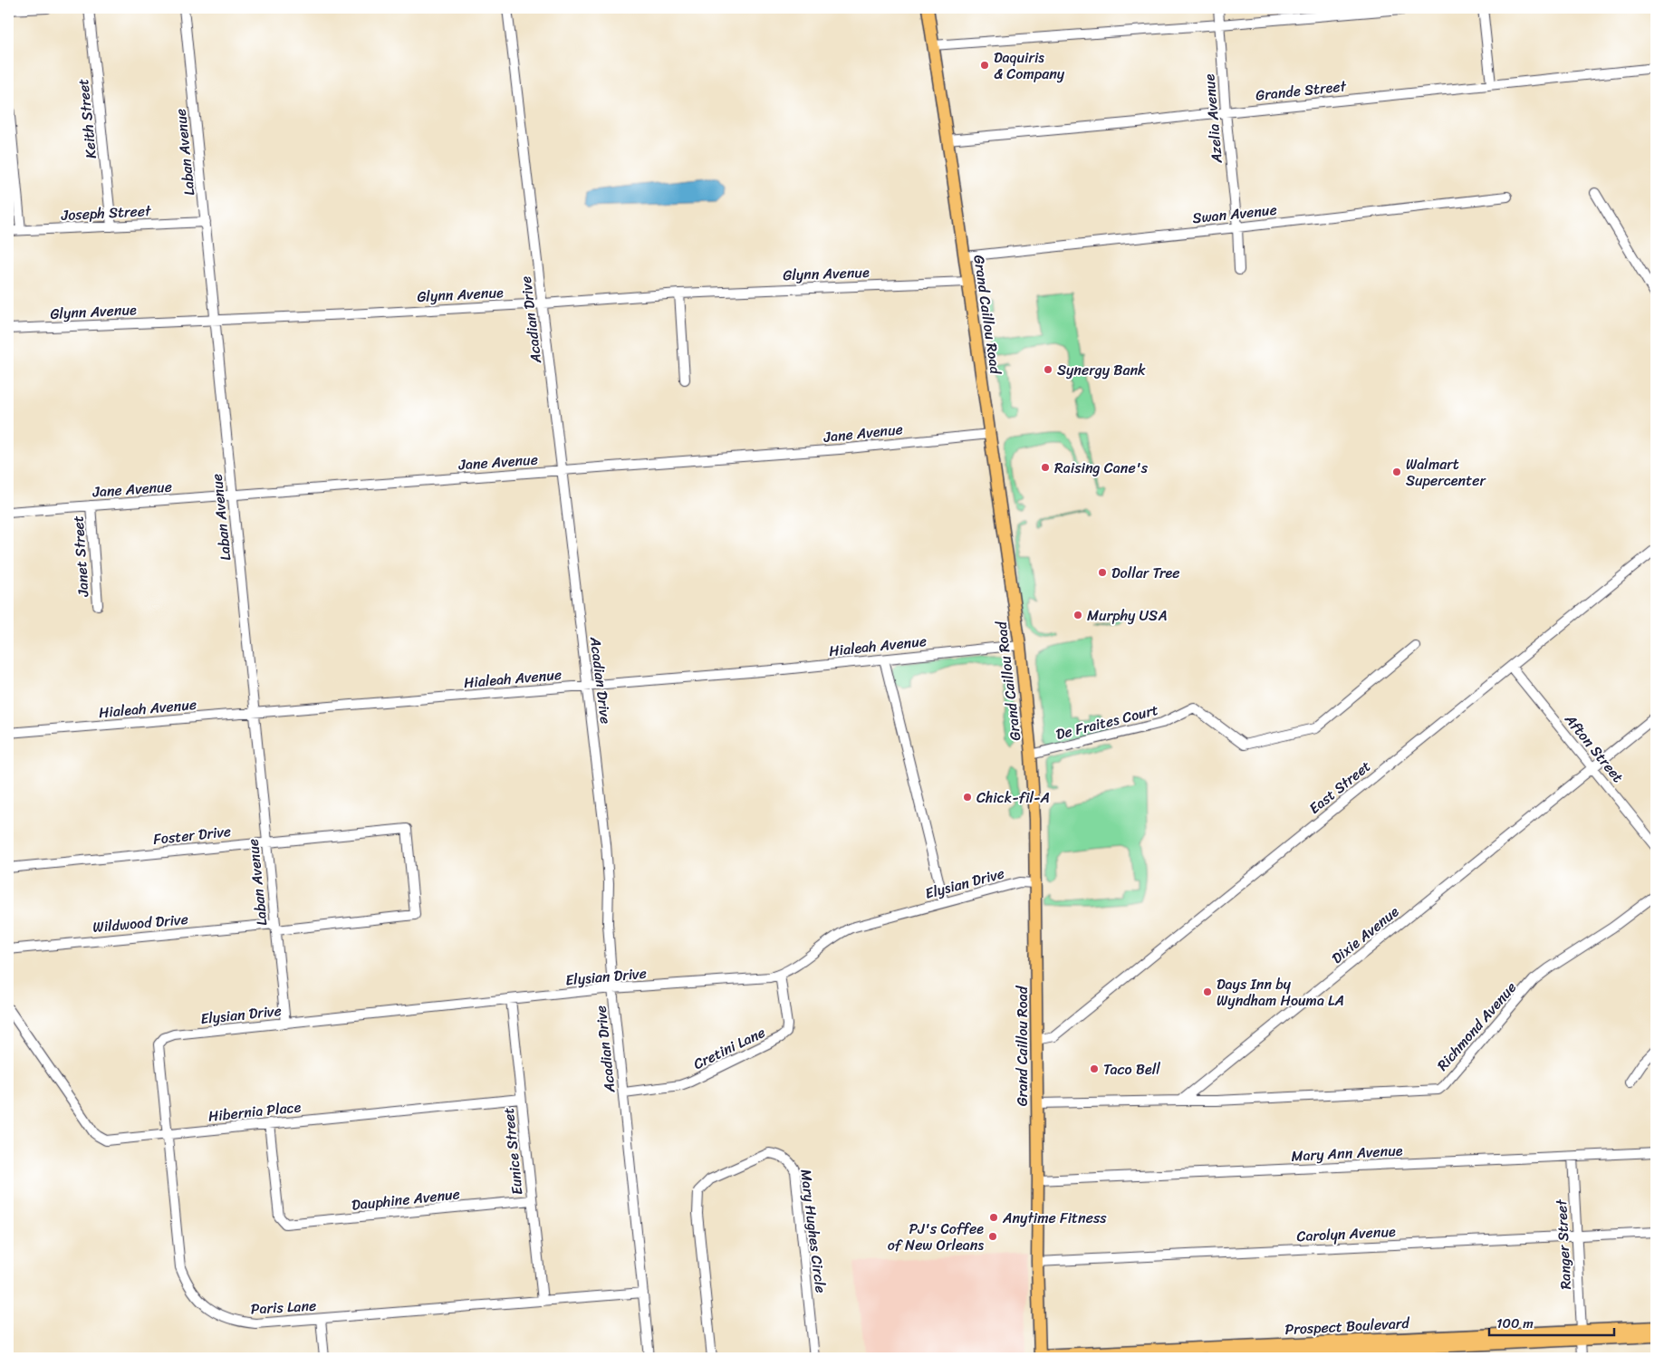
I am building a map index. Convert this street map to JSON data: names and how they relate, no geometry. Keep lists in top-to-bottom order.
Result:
{
  "streets": {
    "main road": ["Grand Caillou Road", "Prospect Boulevard"],
    "street": [
      "Grande Street",
      "Keith Street",
      "Azelia Avenue",
      "Laban Avenue",
      "Joseph Street",
      "Swan Avenue",
      "Glynn Avenue",
      "Acadian Drive",
      "Jane Avenue",
      "Janet Street",
      "Hialeah Avenue",
      "De Fraites Court",
      "Afton Street",
      "East Street",
      "Foster Drive",
      "Elysian Drive",
      "Wildwood Drive",
      "Dixie Avenue",
      "Richmond Avenue",
      "Cretini Lane",
      "Hibernia Place",
      "Eunice Street",
      "Mary Ann Avenue",
      "Dauphine Avenue",
      "Mary Hughes Circle",
      "Carolyn Avenue",
      "Ranger Street",
      "Paris Lane"
    ]
  },
  "crossings": [
    ["Grande Street", "Azelia Avenue"],
    ["Grande Street", "Grand Caillou Road"],
    ["Keith Street", "Joseph Street"],
    ["Azelia Avenue", "Swan Avenue"],
    ["Laban Avenue", "Joseph Street"],
    ["Laban Avenue", "Glynn Avenue"],
    ["Laban Avenue", "Jane Avenue"],
    ["Laban Avenue", "Hialeah Avenue"],
    ["Laban Avenue", "Foster Drive"],
    ["Laban Avenue", "Elysian Drive"],
    ["Laban Avenue", "Wildwood Drive"],
    ["Swan Avenue", "Grand Caillou Road"],
    ["Glynn Avenue", "Grand Caillou Road"],
    ["Glynn Avenue", "Acadian Drive"],
    ["Grand Caillou Road", "Jane Avenue"],
    ["Grand Caillou Road", "Hialeah Avenue"],
    ["Grand Caillou Road", "De Fraites Court"],
    ["Grand Caillou Road", "East Street"],
    ["Grand Caillou Road", "Elysian Drive"],
    ["Grand Caillou Road", "Mary Ann Avenue"],
    ["Grand Caillou Road", "Carolyn Avenue"],
    ["Grand Caillou Road", "Prospect Boulevard"],
    ["Acadian Drive", "Jane Avenue"],
    ["Acadian Drive", "Hialeah Avenue"],
    ["Acadian Drive", "Elysian Drive"],
    ["Acadian Drive", "Cretini Lane"],
    ["Acadian Drive", "Paris Lane"],
    ["Jane Avenue", "Janet Street"],
    ["Afton Street", "East Street"],
    ["Afton Street", "Dixie Avenue"],
    ["Foster Drive", "Wildwood Drive"],
    ["Elysian Drive", "Cretini Lane"],
    ["Elysian Drive", "Eunice Street"],
    ["Elysian Drive", "Paris Lane"],
    ["Dixie Avenue", "Richmond Avenue"],
    ["Hibernia Place", "Eunice Street"],
    ["Hibernia Place", "Dauphine Avenue"],
    ["Hibernia Place", "Paris Lane"],
    ["Eunice Street", "Dauphine Avenue"],
    ["Eunice Street", "Paris Lane"],
    ["Mary Ann Avenue", "Ranger Street"],
    ["Carolyn Avenue", "Ranger Street"],
    ["Ranger Street", "Prospect Boulevard"]
  ],
  "places": [
    "Daquiris & Company",
    "Synergy Bank",
    "Raising Cane's",
    "Walmart Supercenter",
    "Dollar Tree",
    "Murphy USA",
    "Chick-fil-A",
    "Days Inn by Wyndham Houma LA",
    "Taco Bell",
    "Anytime Fitness",
    "PJ's Coffee of New Orleans"
  ],
  "scale_bar": "100 m"
}
